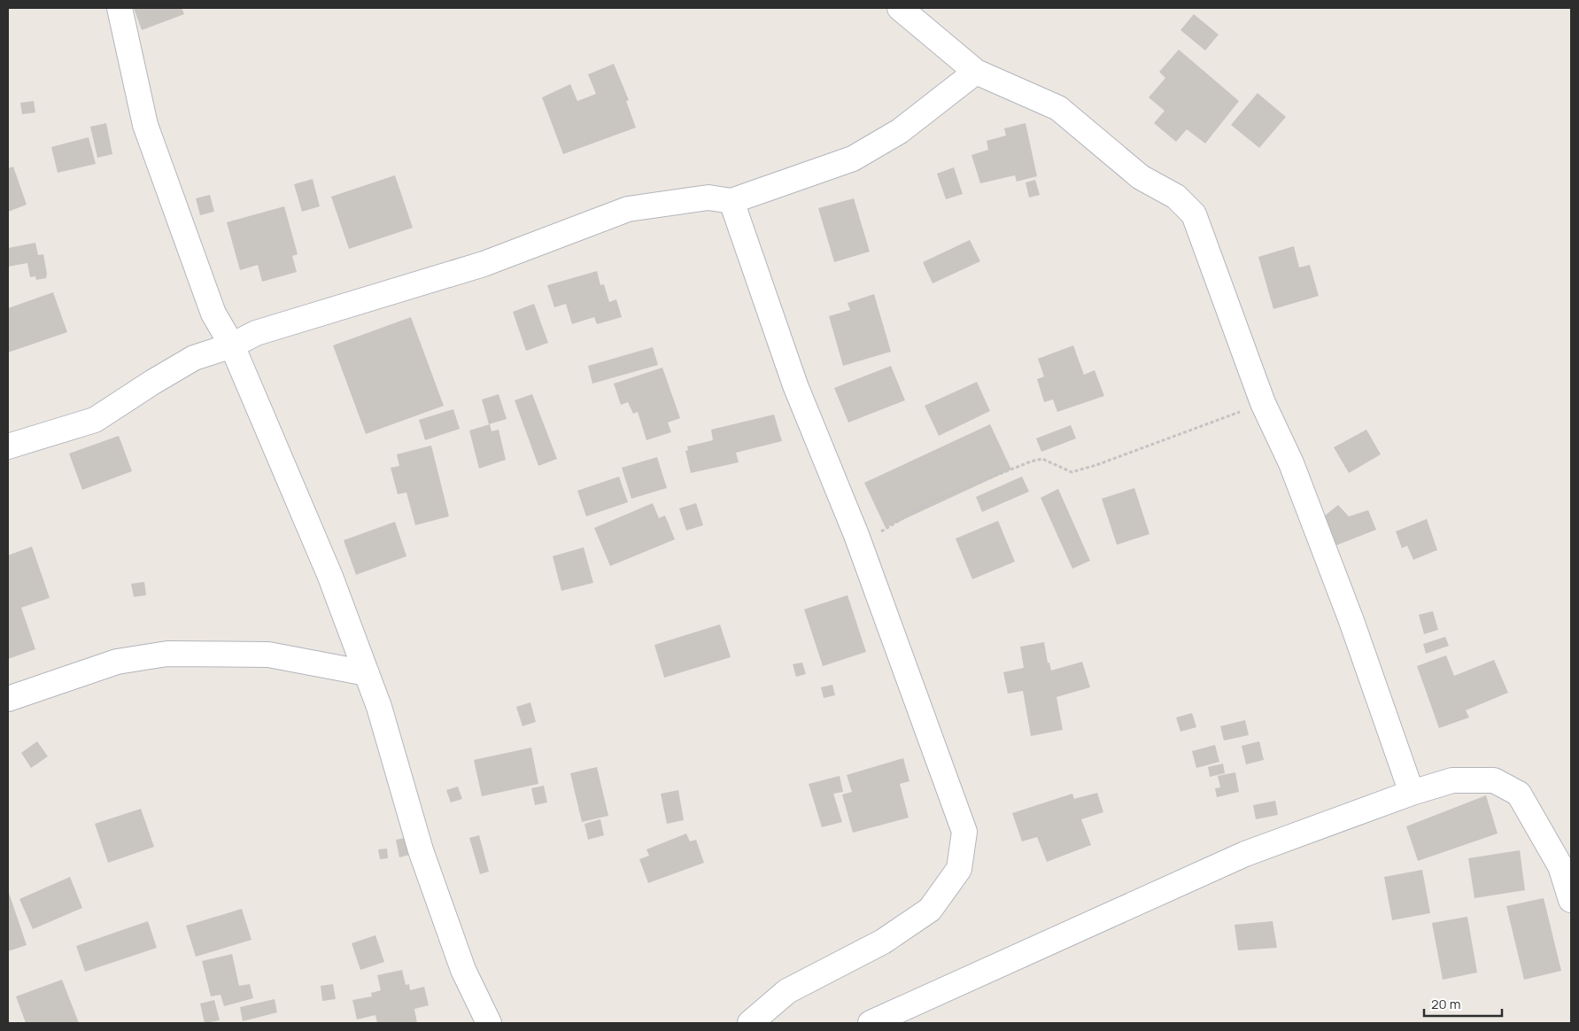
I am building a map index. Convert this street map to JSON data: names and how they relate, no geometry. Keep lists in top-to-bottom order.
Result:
{
  "scale_bar": "20 m"
}
